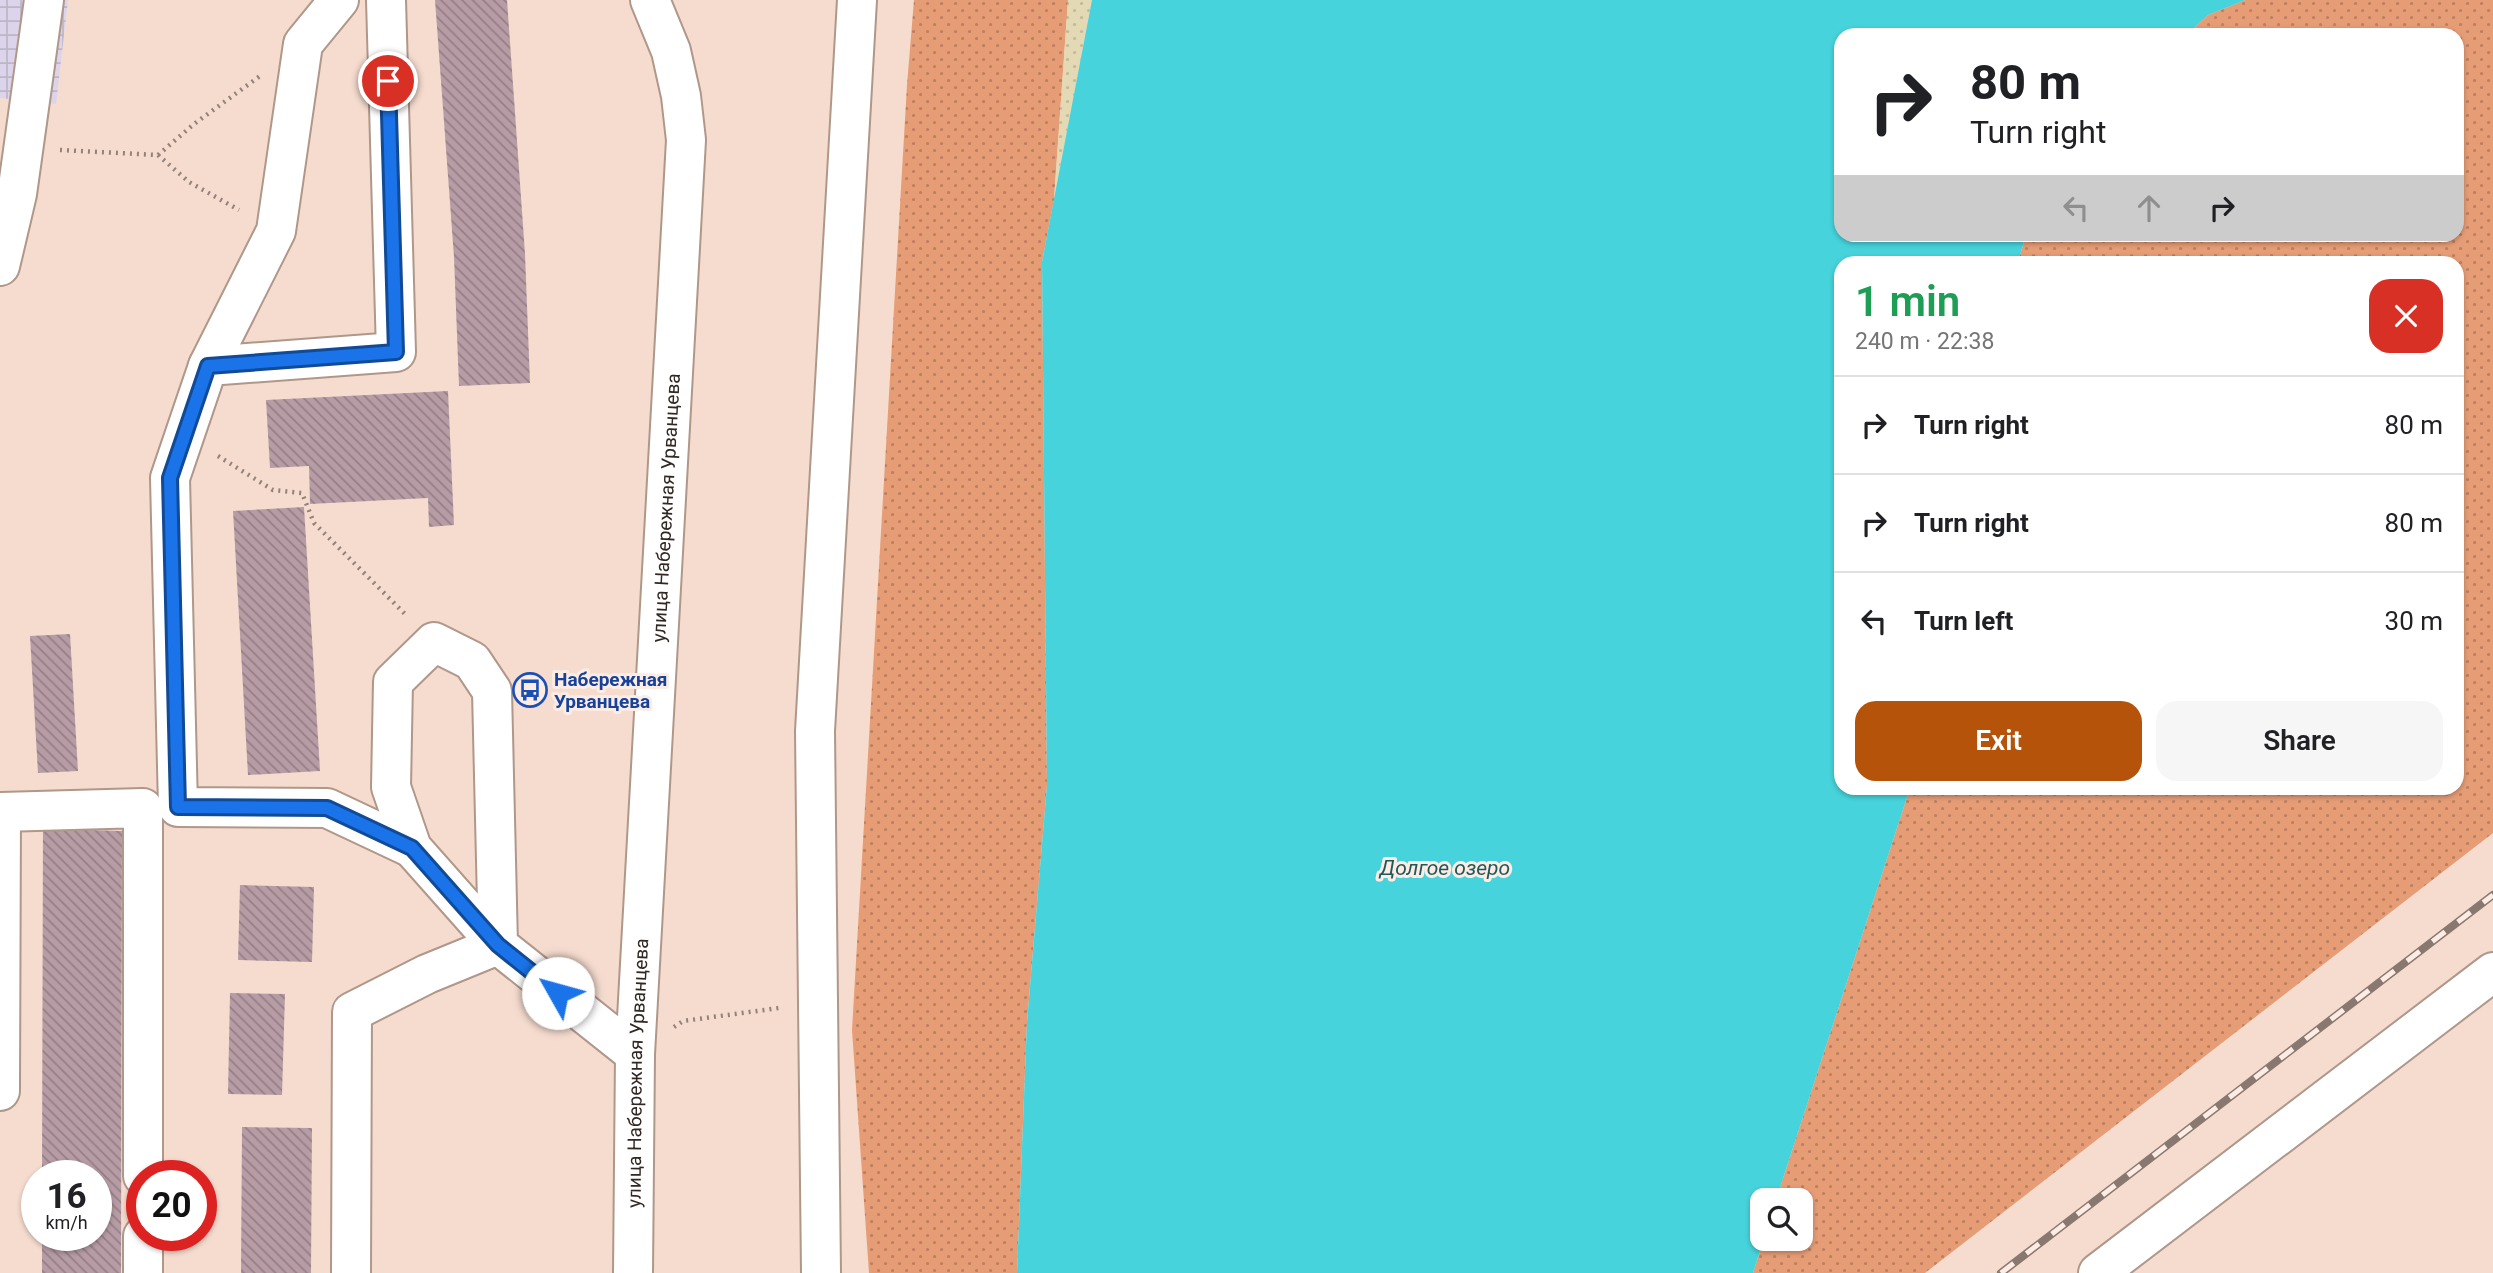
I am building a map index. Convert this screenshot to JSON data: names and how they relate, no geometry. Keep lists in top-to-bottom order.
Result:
{
  "streets": {
    "street": ["улица Набережная Урванцева"]
  },
  "water": ["Долгое озеро"],
  "places": {
    "bus stop": ["Набережная Урванцева"]
  },
  "page": {
    "turn": ["80 m", "Turn right"],
    "heading": ["1 min", "240 m · 22:38"],
    "list": [
      {
        "name": "Turn right",
        "value": "80 m"
      },
      {
        "name": "Turn right",
        "value": "80 m"
      },
      {
        "name": "Turn left",
        "value": "30 m"
      }
    ],
    "buttons": ["Exit", "Share"],
    "speed": "16 km/h",
    "limit": "20"
  }
}
